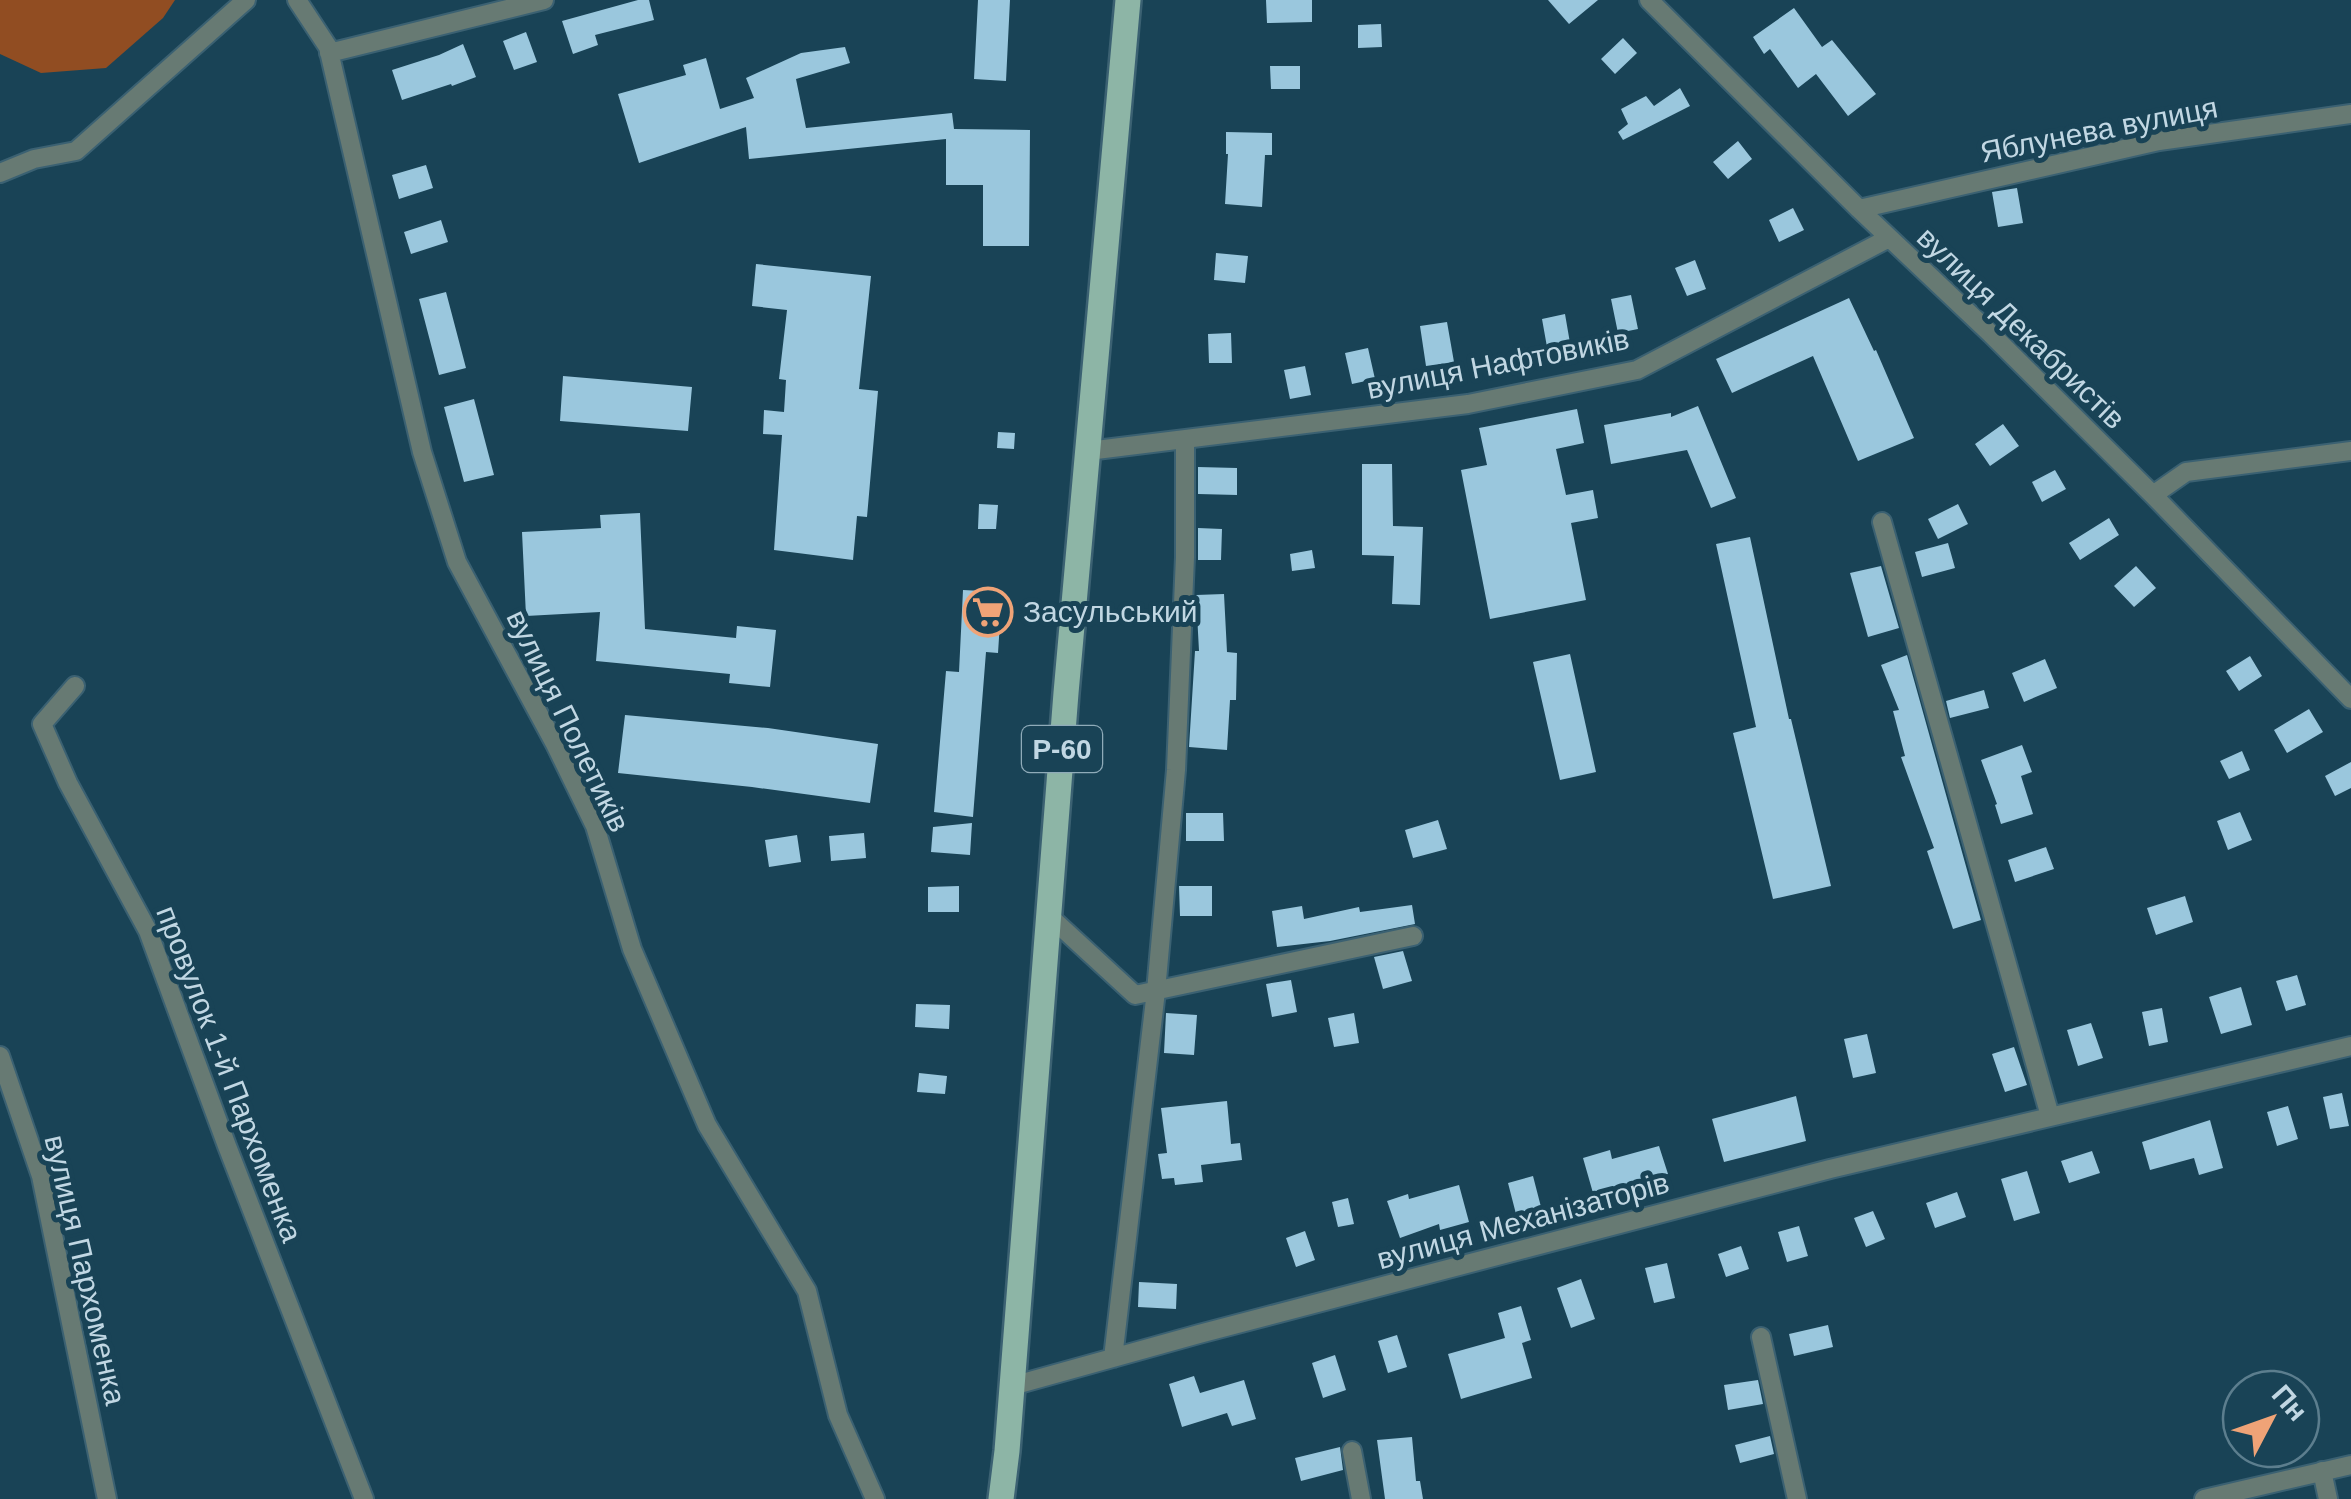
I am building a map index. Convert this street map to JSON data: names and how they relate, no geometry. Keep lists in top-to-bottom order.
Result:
{
  "streets": {
    "main road": ["Р-60"],
    "street": [
      "Яблунева вулиця",
      "вулиця Декабристів",
      "вулиця Нафтовиків",
      "вулиця Полетиків",
      "провулок 1-й Пархоменка",
      "вулиця Механізаторів",
      "вулиця Пархоменка"
    ]
  },
  "crossings": [
    ["Яблунева вулиця", "вулиця Декабристів"],
    ["вулиця Декабристів", "вулиця Нафтовиків"],
    ["вулиця Нафтовиків", "Р-60"],
    ["Р-60", "вулиця Механізаторів"]
  ],
  "places": {
    "supermarket": ["Засульський"]
  },
  "north": "top right"
}
